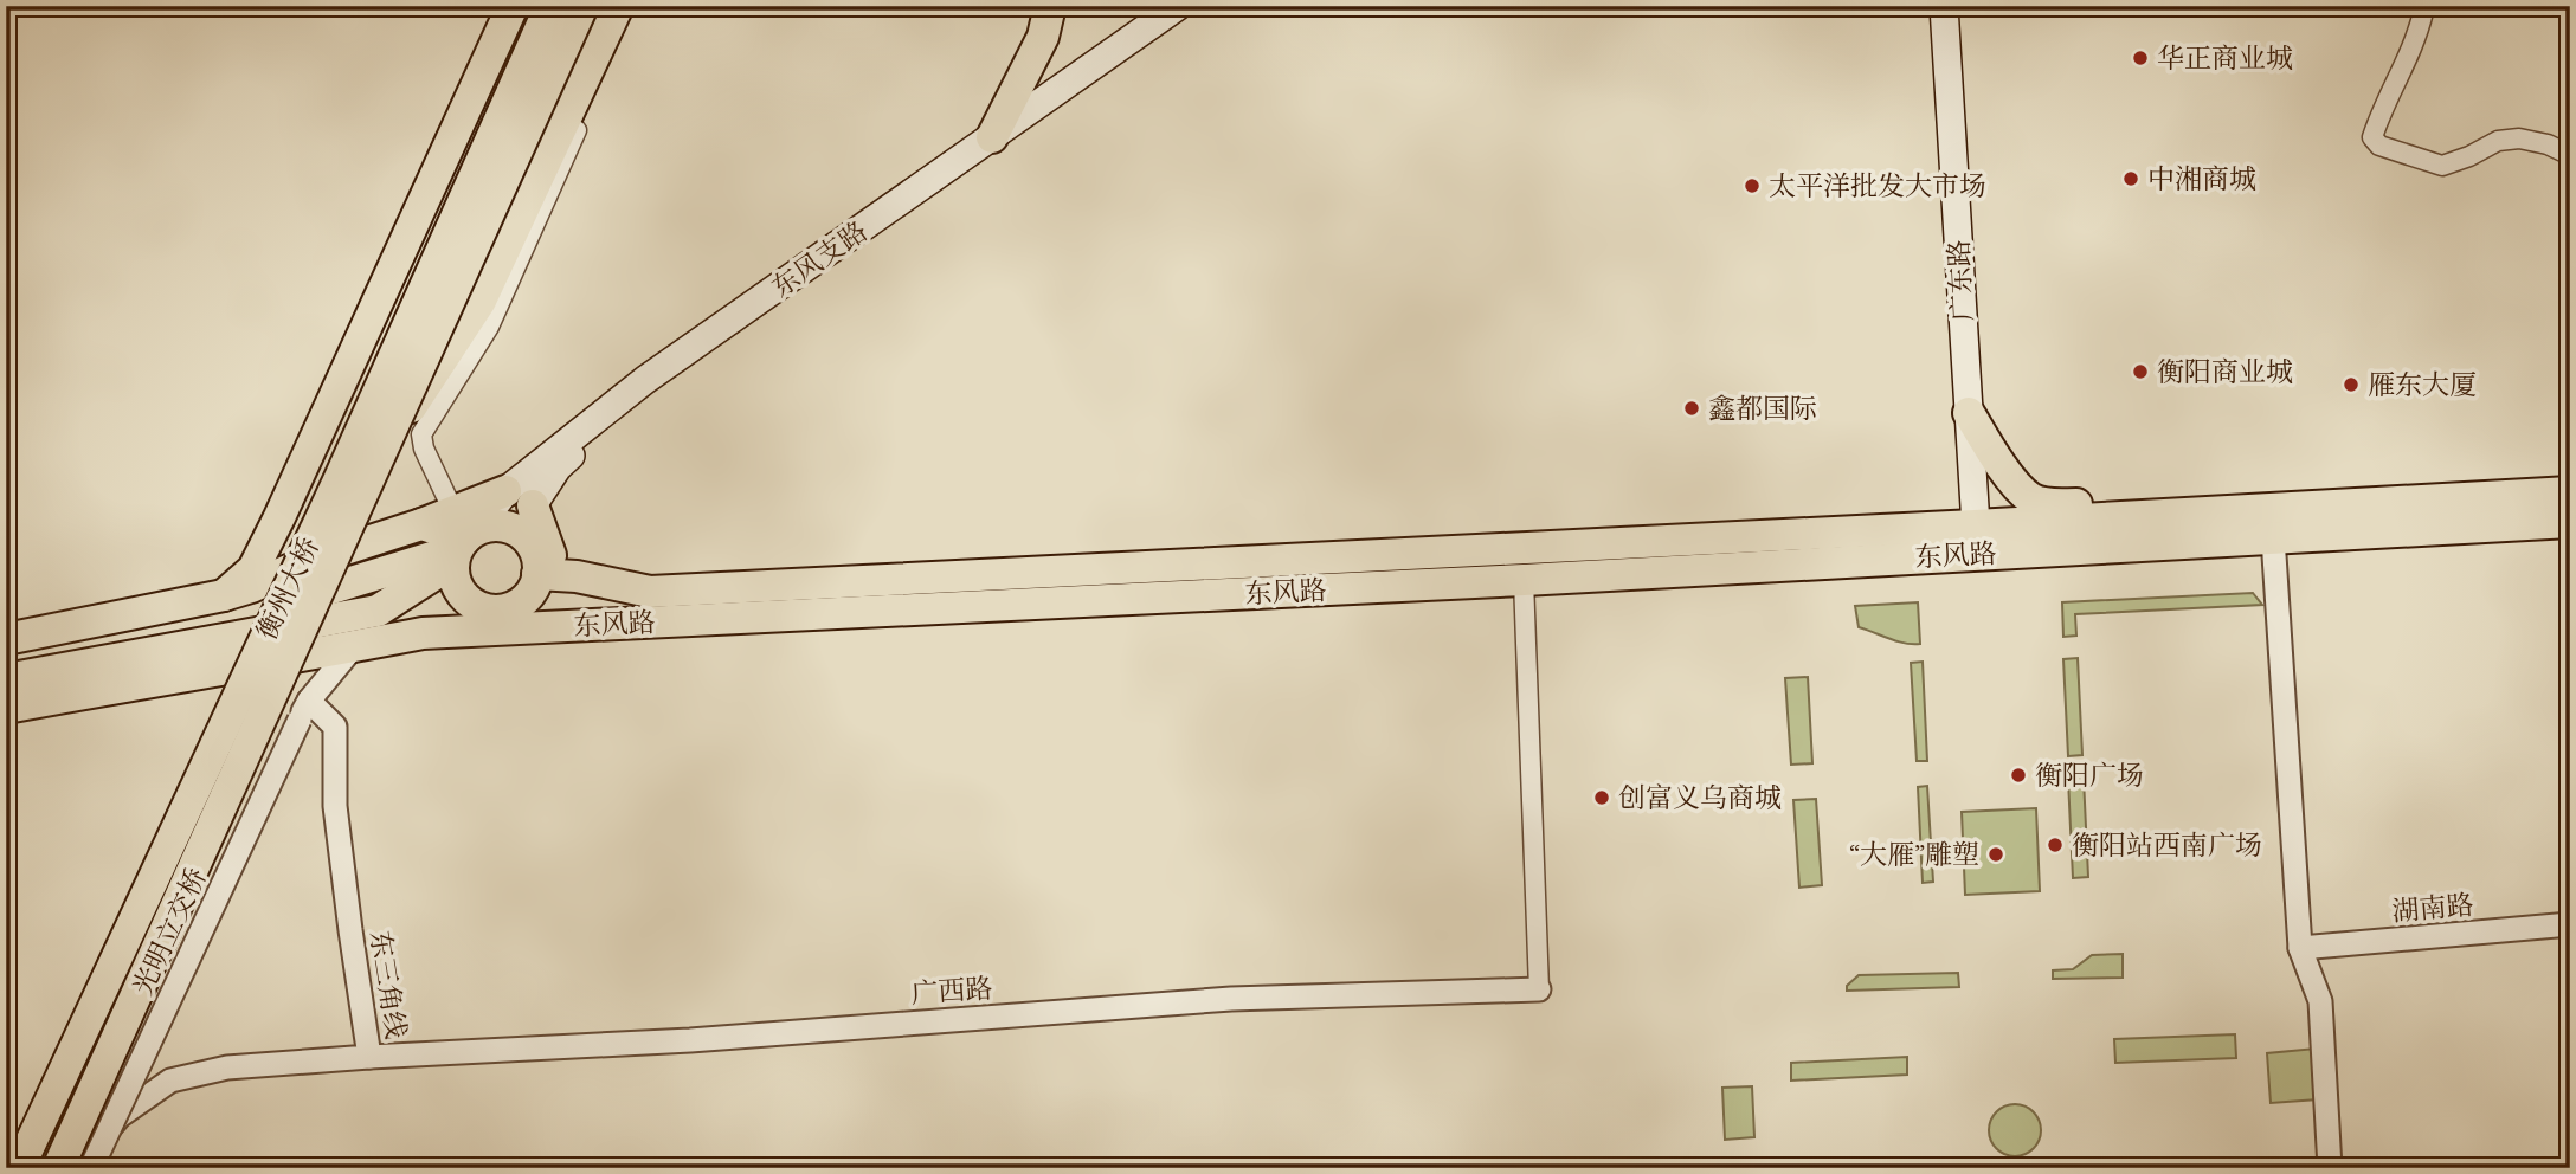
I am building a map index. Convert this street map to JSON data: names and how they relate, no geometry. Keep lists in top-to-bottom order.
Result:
{
  "streets": {
    "highway": ["东风路", "衡州大桥"],
    "main road": ["东风支路", "广东路"],
    "street": [
      "湖南路",
      "光明立交桥",
      "东三角线",
      "广西路"
    ]
  },
  "crossings": [
    ["广东路", "东风路"],
    ["东风路", "光明立交桥"],
    ["光明立交桥", "东三角线"],
    ["东三角线", "广西路"]
  ],
  "places": [
    "华正商业城",
    "中湘商城",
    "太平洋批发大市场",
    "衡阳商业城",
    "雁东大厦",
    "鑫都国际",
    "衡阳广场",
    "创富义乌商城",
    "衡阳站西南广场",
    "“大雁”雕塑"
  ]
}
